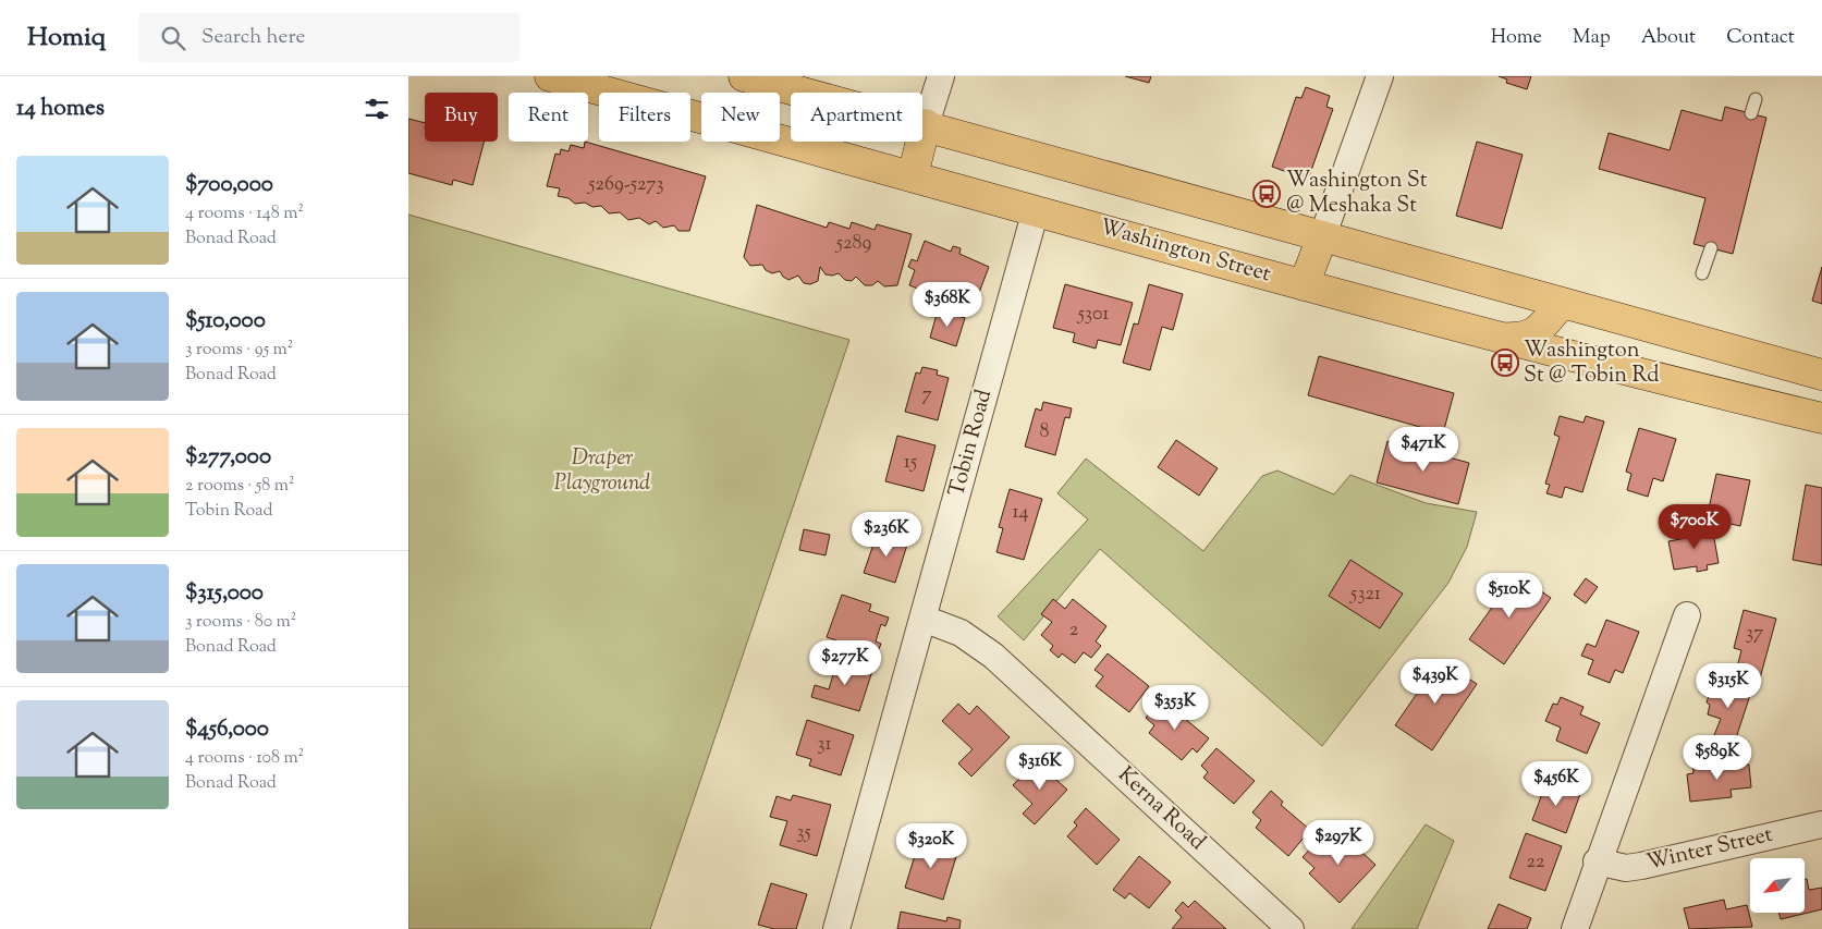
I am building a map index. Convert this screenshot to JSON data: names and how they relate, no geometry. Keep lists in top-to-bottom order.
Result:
{
  "streets": {
    "main road": ["Washington Street"],
    "street": ["Tobin Road", "Kerna Road", "Winter Street"]
  },
  "crossings": [
    ["Washington Street", "Tobin Road"],
    ["Tobin Road", "Kerna Road"]
  ],
  "parks": ["Draper Playground"],
  "places": {
    "bus stop": ["Washington St @ Meshaka St", "Washington St @ Tobin Rd"]
  },
  "house_numbers": [
    "5269-5273",
    "5289",
    "5301",
    "7",
    "8",
    "15",
    "14",
    "5321",
    "2",
    "37",
    "31",
    "35",
    "22"
  ],
  "north": "bottom left",
  "page": {
    "header": "Homiq",
    "search": "Search here",
    "nav": [
      "Home",
      "Map",
      "About",
      "Contact"
    ],
    "heading": "14 homes",
    "chip": [
      "Buy",
      "Rent",
      "Filters",
      "New",
      "Apartment"
    ],
    "list": [
      {
        "name": "$700,000",
        "note": "4 rooms · 148 m² · Bonad Road"
      },
      {
        "name": "$510,000",
        "note": "3 rooms · 95 m² · Bonad Road"
      },
      {
        "name": "$277,000",
        "note": "2 rooms · 58 m² · Tobin Road"
      },
      {
        "name": "$315,000",
        "note": "3 rooms · 80 m² · Bonad Road"
      },
      {
        "name": "$456,000",
        "note": "4 rooms · 108 m² · Bonad Road"
      }
    ],
    "price": [
      "$368K",
      "$471K",
      "$700K",
      "$236K",
      "$510K",
      "$277K",
      "$439K",
      "$315K",
      "$353K",
      "$589K",
      "$316K",
      "$456K",
      "$297K",
      "$320K"
    ]
  }
}
